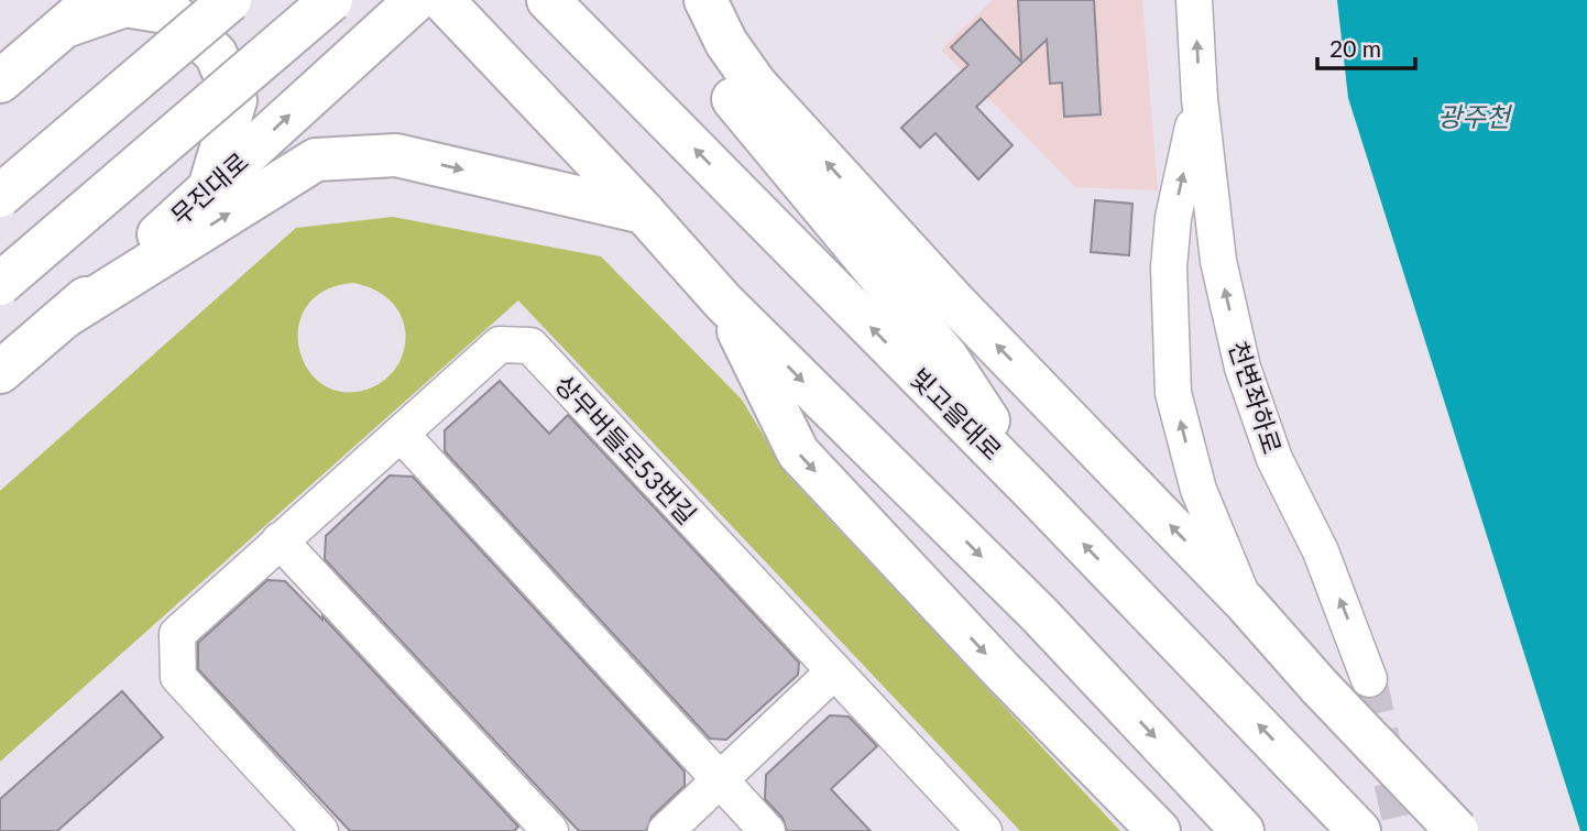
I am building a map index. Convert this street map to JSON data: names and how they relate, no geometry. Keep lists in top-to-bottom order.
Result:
{
  "streets": {
    "main road": ["무진대로", "빛고을대로"],
    "street": ["천변좌하로", "상무버들로53번길"]
  },
  "one_way": ["천변좌하로"],
  "water": ["광주천"],
  "scale_bar": "20 m"
}
